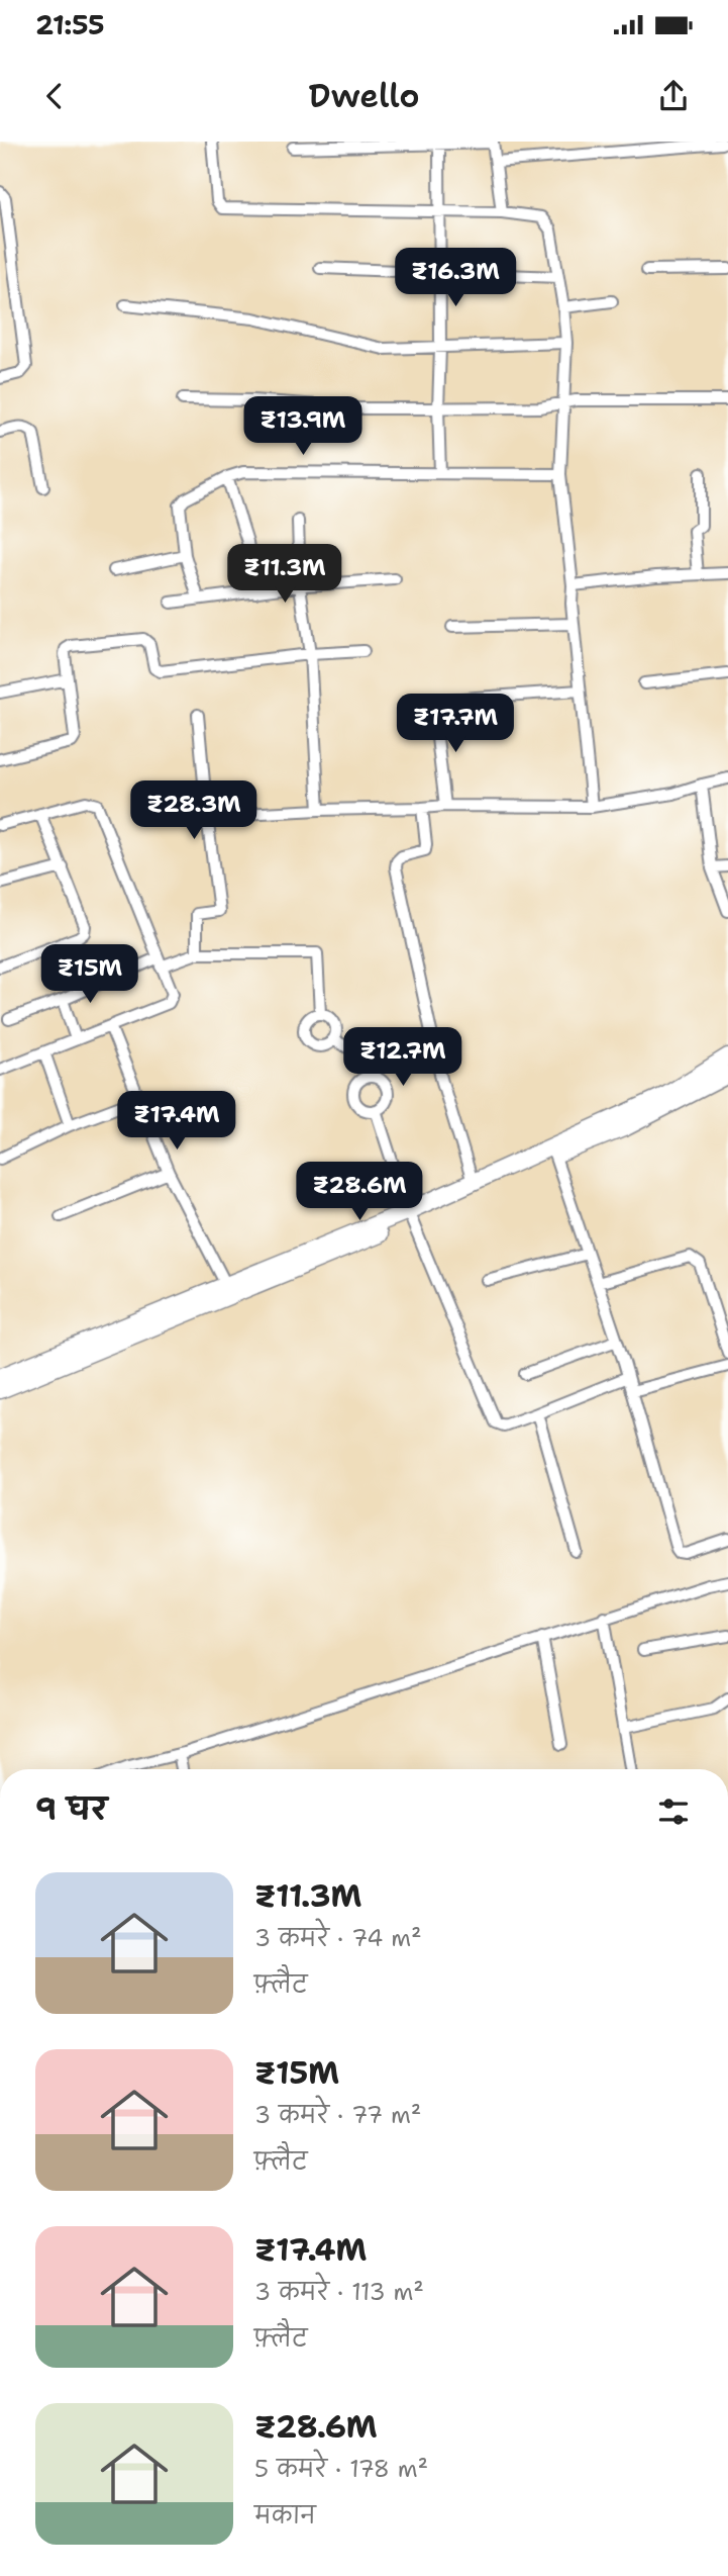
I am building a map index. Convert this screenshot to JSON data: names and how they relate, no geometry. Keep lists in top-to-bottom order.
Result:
{
  "page": {
    "status": "21:55",
    "header": "Dwello",
    "price": [
      "₹16.3M",
      "₹13.9M",
      "₹11.3M",
      "₹17.7M",
      "₹28.3M",
      "₹15M",
      "₹12.7M",
      "₹17.4M",
      "₹28.6M"
    ],
    "heading": "9 घर",
    "list": [
      {
        "name": "₹11.3M",
        "note": "3 कमरे · 74 m² · फ़्लैट"
      },
      {
        "name": "₹15M",
        "note": "3 कमरे · 77 m² · फ़्लैट"
      },
      {
        "name": "₹17.4M",
        "note": "3 कमरे · 113 m² · फ़्लैट"
      },
      {
        "name": "₹28.6M",
        "note": "5 कमरे · 178 m² · मकान"
      }
    ]
  }
}
